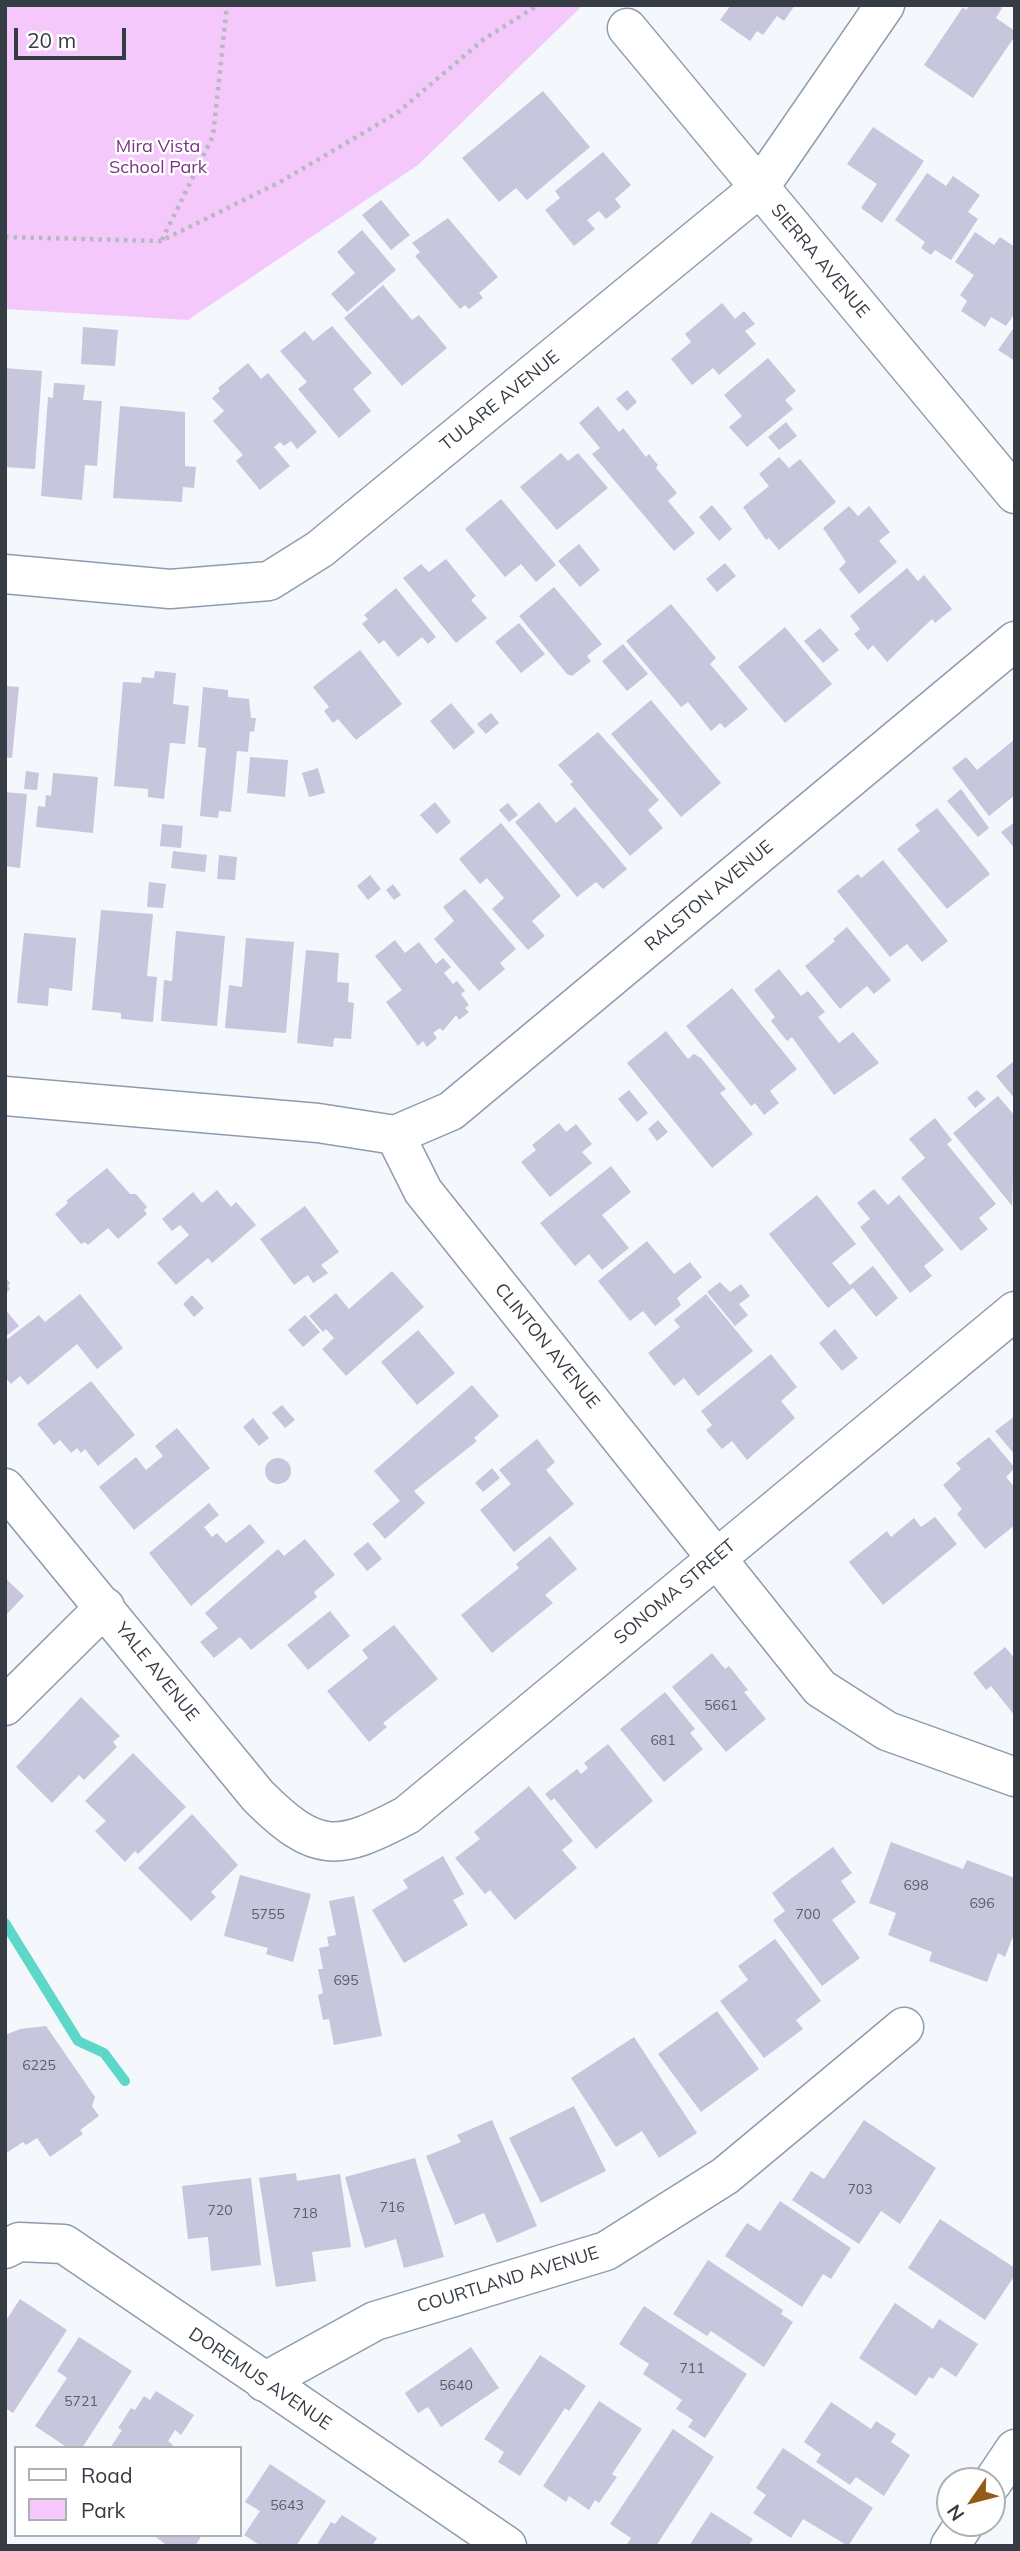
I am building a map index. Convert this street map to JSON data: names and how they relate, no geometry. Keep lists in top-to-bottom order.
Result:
{
  "streets": {
    "street": [
      "SIERRA AVENUE",
      "TULARE AVENUE",
      "RALSTON AVENUE",
      "CLINTON AVENUE",
      "SONOMA STREET",
      "YALE AVENUE",
      "COURTLAND AVENUE",
      "DOREMUS AVENUE"
    ]
  },
  "crossings": [
    ["SIERRA AVENUE", "TULARE AVENUE"],
    ["RALSTON AVENUE", "CLINTON AVENUE"],
    ["CLINTON AVENUE", "SONOMA STREET"],
    ["SONOMA STREET", "YALE AVENUE"],
    ["COURTLAND AVENUE", "DOREMUS AVENUE"]
  ],
  "parks": ["Mira Vista School Park"],
  "house_numbers": [
    "5661",
    "681",
    "698",
    "696",
    "5755",
    "700",
    "695",
    "6225",
    "703",
    "716",
    "720",
    "718",
    "711",
    "5640",
    "5721",
    "5643"
  ],
  "legend": ["Road", "Park"],
  "scale_bar": "20 m",
  "north": "bottom left"
}
